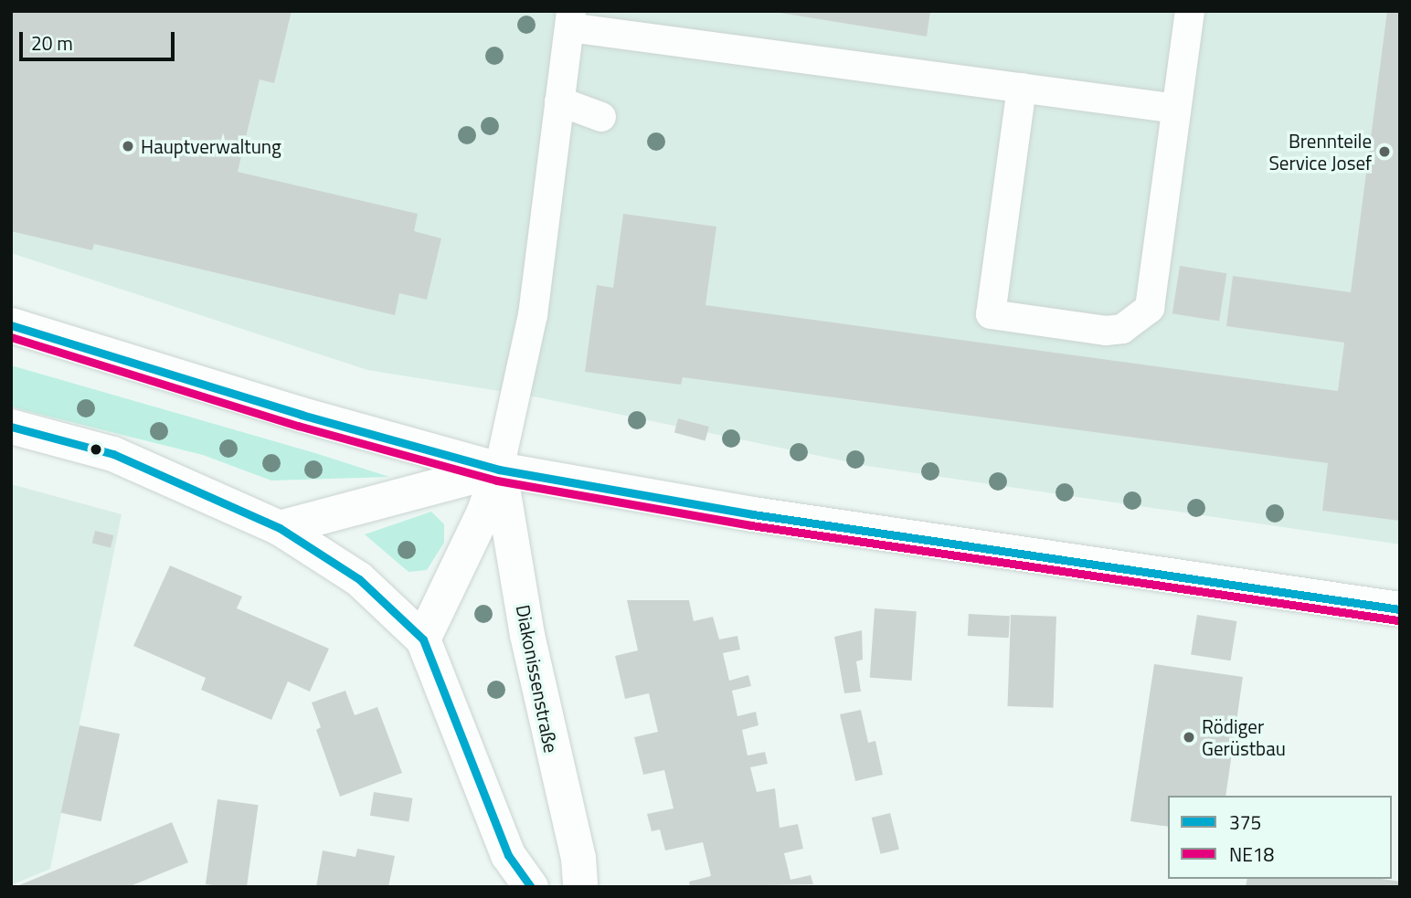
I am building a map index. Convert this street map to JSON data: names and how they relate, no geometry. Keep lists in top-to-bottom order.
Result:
{
  "streets": {
    "street": ["Diakonissenstraße"]
  },
  "places": ["Hauptverwaltung", "Brennteile Service Josef", "Rödiger Gerüstbau"],
  "lines": ["transit line 375", "transit line NE18"],
  "legend": ["375", "NE18"],
  "scale_bar": "20 m"
}
